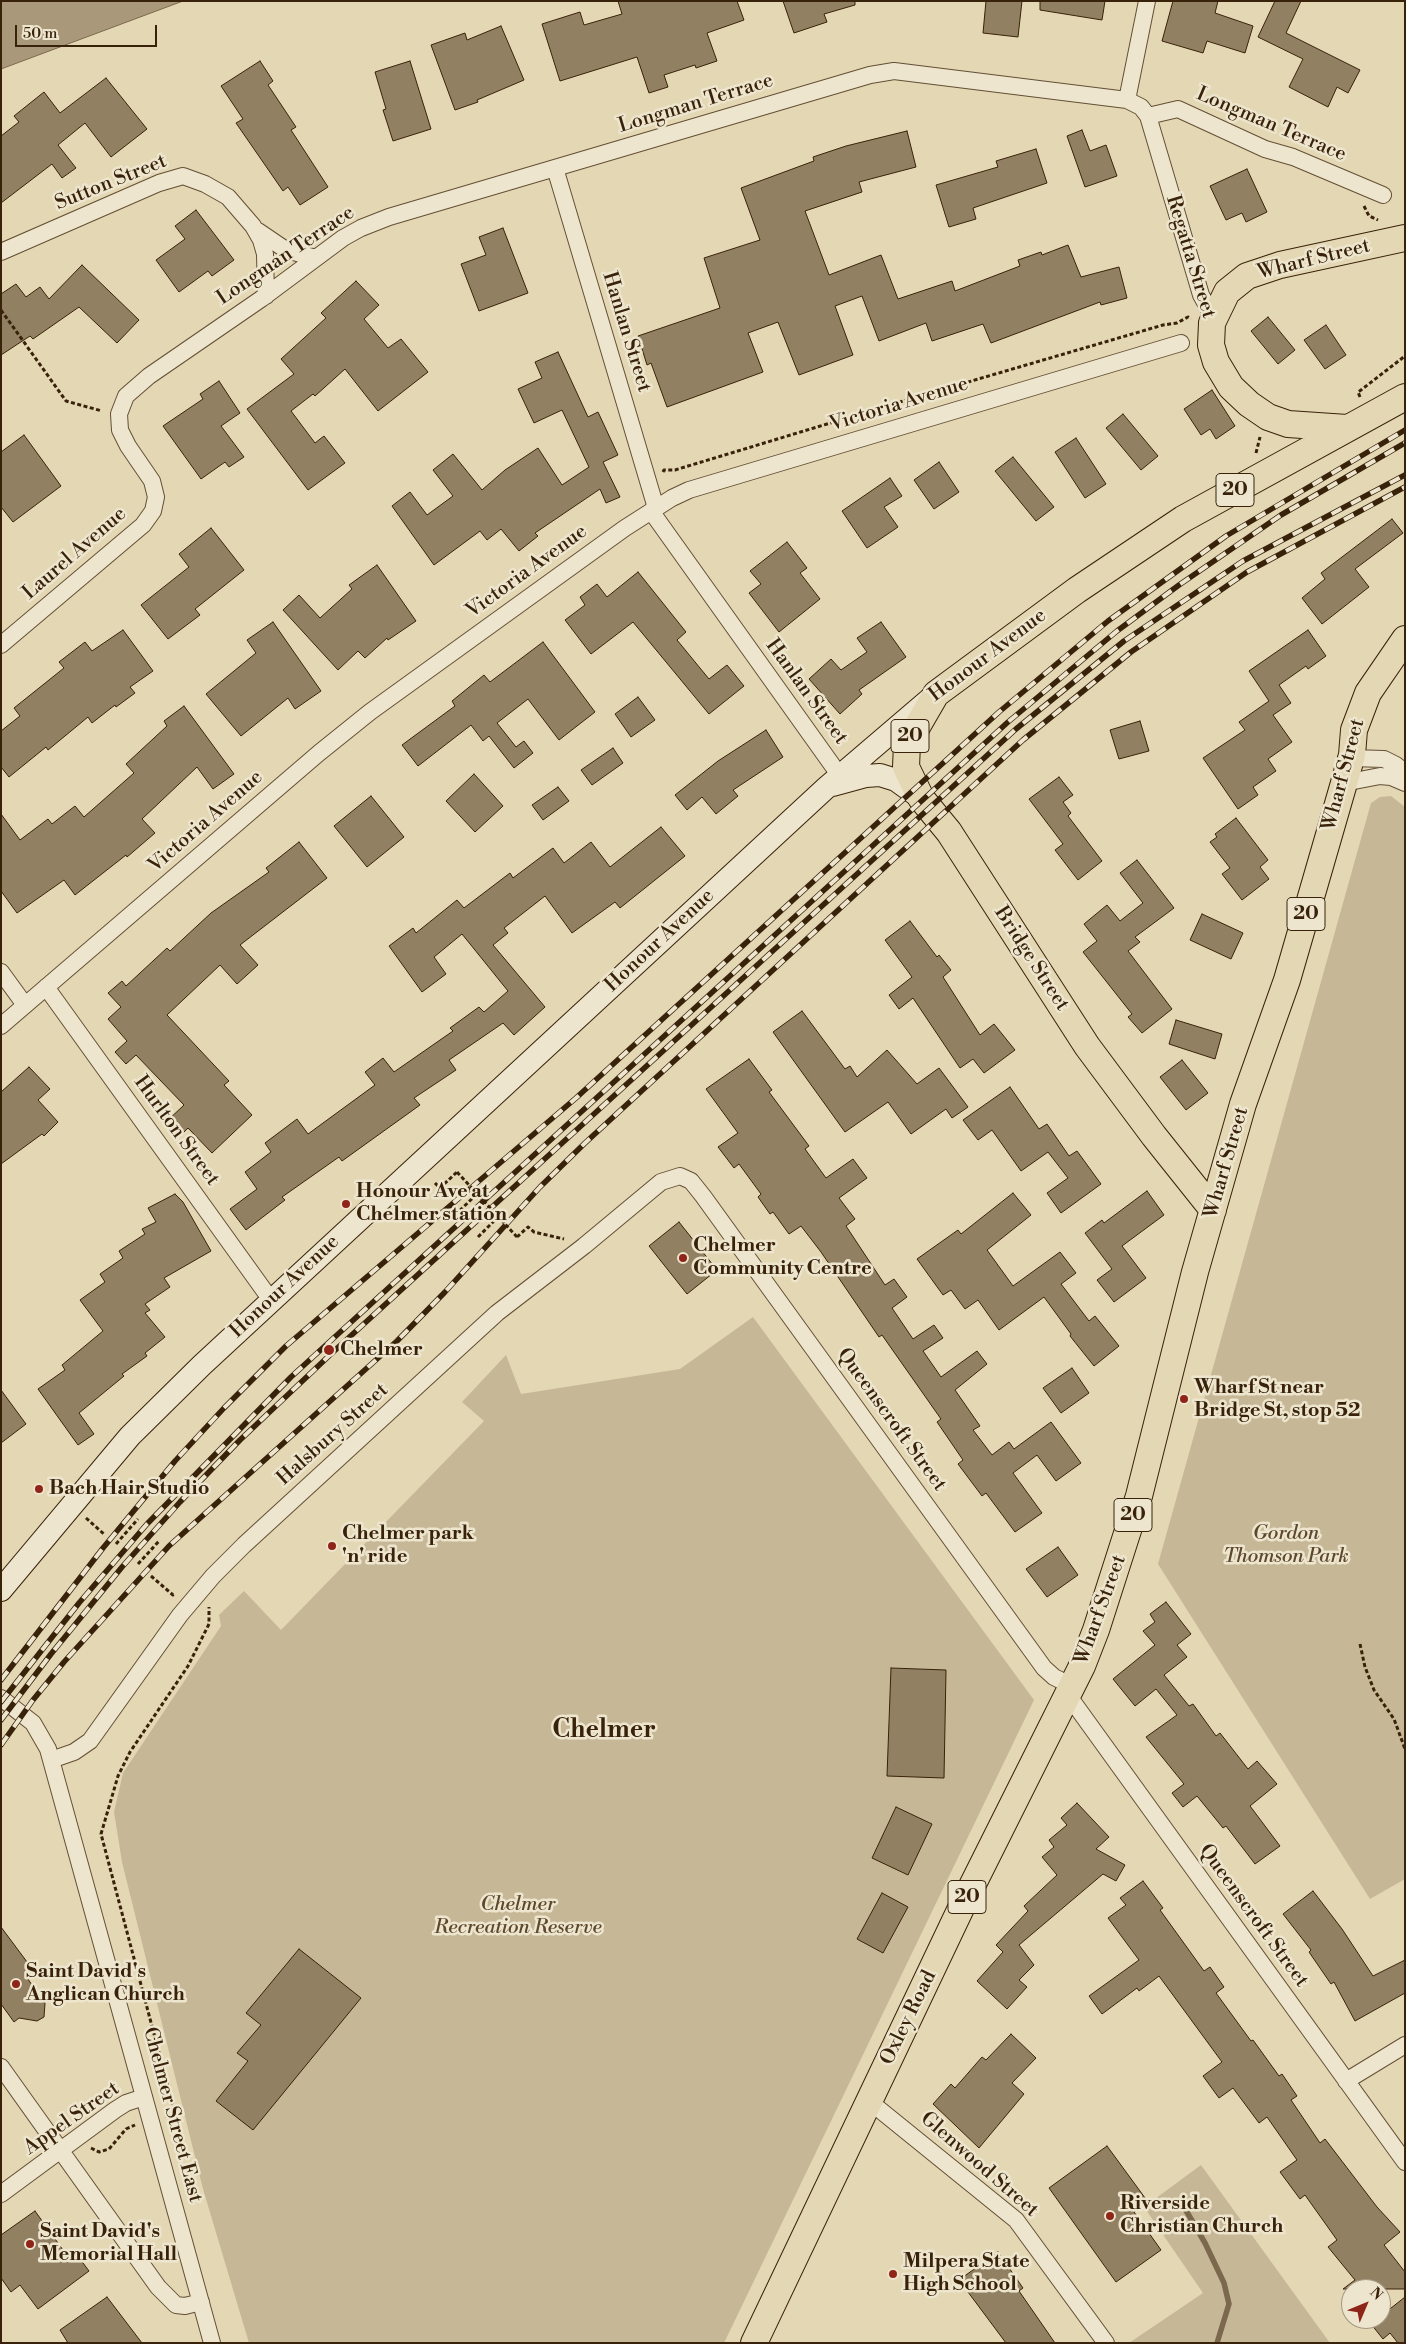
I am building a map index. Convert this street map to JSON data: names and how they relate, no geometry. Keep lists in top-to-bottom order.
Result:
{
  "streets": {
    "main road": [
      "Regatta Street",
      "Wharf Street",
      "20",
      "Honour Avenue",
      "Bridge Street",
      "Oxley Road"
    ],
    "street": [
      "Longman Terrace",
      "Sutton Street",
      "Hanlan Street",
      "Victoria Avenue",
      "Laurel Avenue",
      "Hurlton Street",
      "Queenscroft Street",
      "Halsbury Street",
      "Chelmer Street East",
      "Appel Street",
      "Glenwood Street"
    ]
  },
  "crossings": [
    ["Longman Terrace", "Sutton Street"],
    ["Longman Terrace", "Regatta Street"],
    ["Longman Terrace", "Hanlan Street"],
    ["Longman Terrace", "Laurel Avenue"],
    ["Regatta Street", "Wharf Street"],
    ["Regatta Street", "Honour Avenue"],
    ["Wharf Street", "Bridge Street"],
    ["Wharf Street", "Queenscroft Street"],
    ["Wharf Street", "Oxley Road"],
    ["Hanlan Street", "Victoria Avenue"],
    ["Hanlan Street", "Honour Avenue"],
    ["Victoria Avenue", "Hurlton Street"],
    ["Honour Avenue", "Bridge Street"],
    ["Honour Avenue", "Hurlton Street"],
    ["Queenscroft Street", "Halsbury Street"],
    ["Queenscroft Street", "Oxley Road"],
    ["Halsbury Street", "Chelmer Street East"],
    ["Oxley Road", "Glenwood Street"],
    ["Chelmer Street East", "Appel Street"]
  ],
  "districts": ["Chelmer"],
  "parks": ["Gordon Thomson Park", "Chelmer Recreation Reserve"],
  "places": [
    "Honour Ave at Chelmer station",
    "Chelmer Community Centre",
    "Chelmer",
    "Wharf St near Bridge St, stop 52",
    "Bach Hair Studio",
    "Chelmer park 'n' ride",
    "Saint David's Anglican Church",
    "Riverside Christian Church",
    "Saint David's Memorial Hall",
    "Milpera State High School"
  ],
  "scale_bar": "50 m",
  "north": "top right"
}
